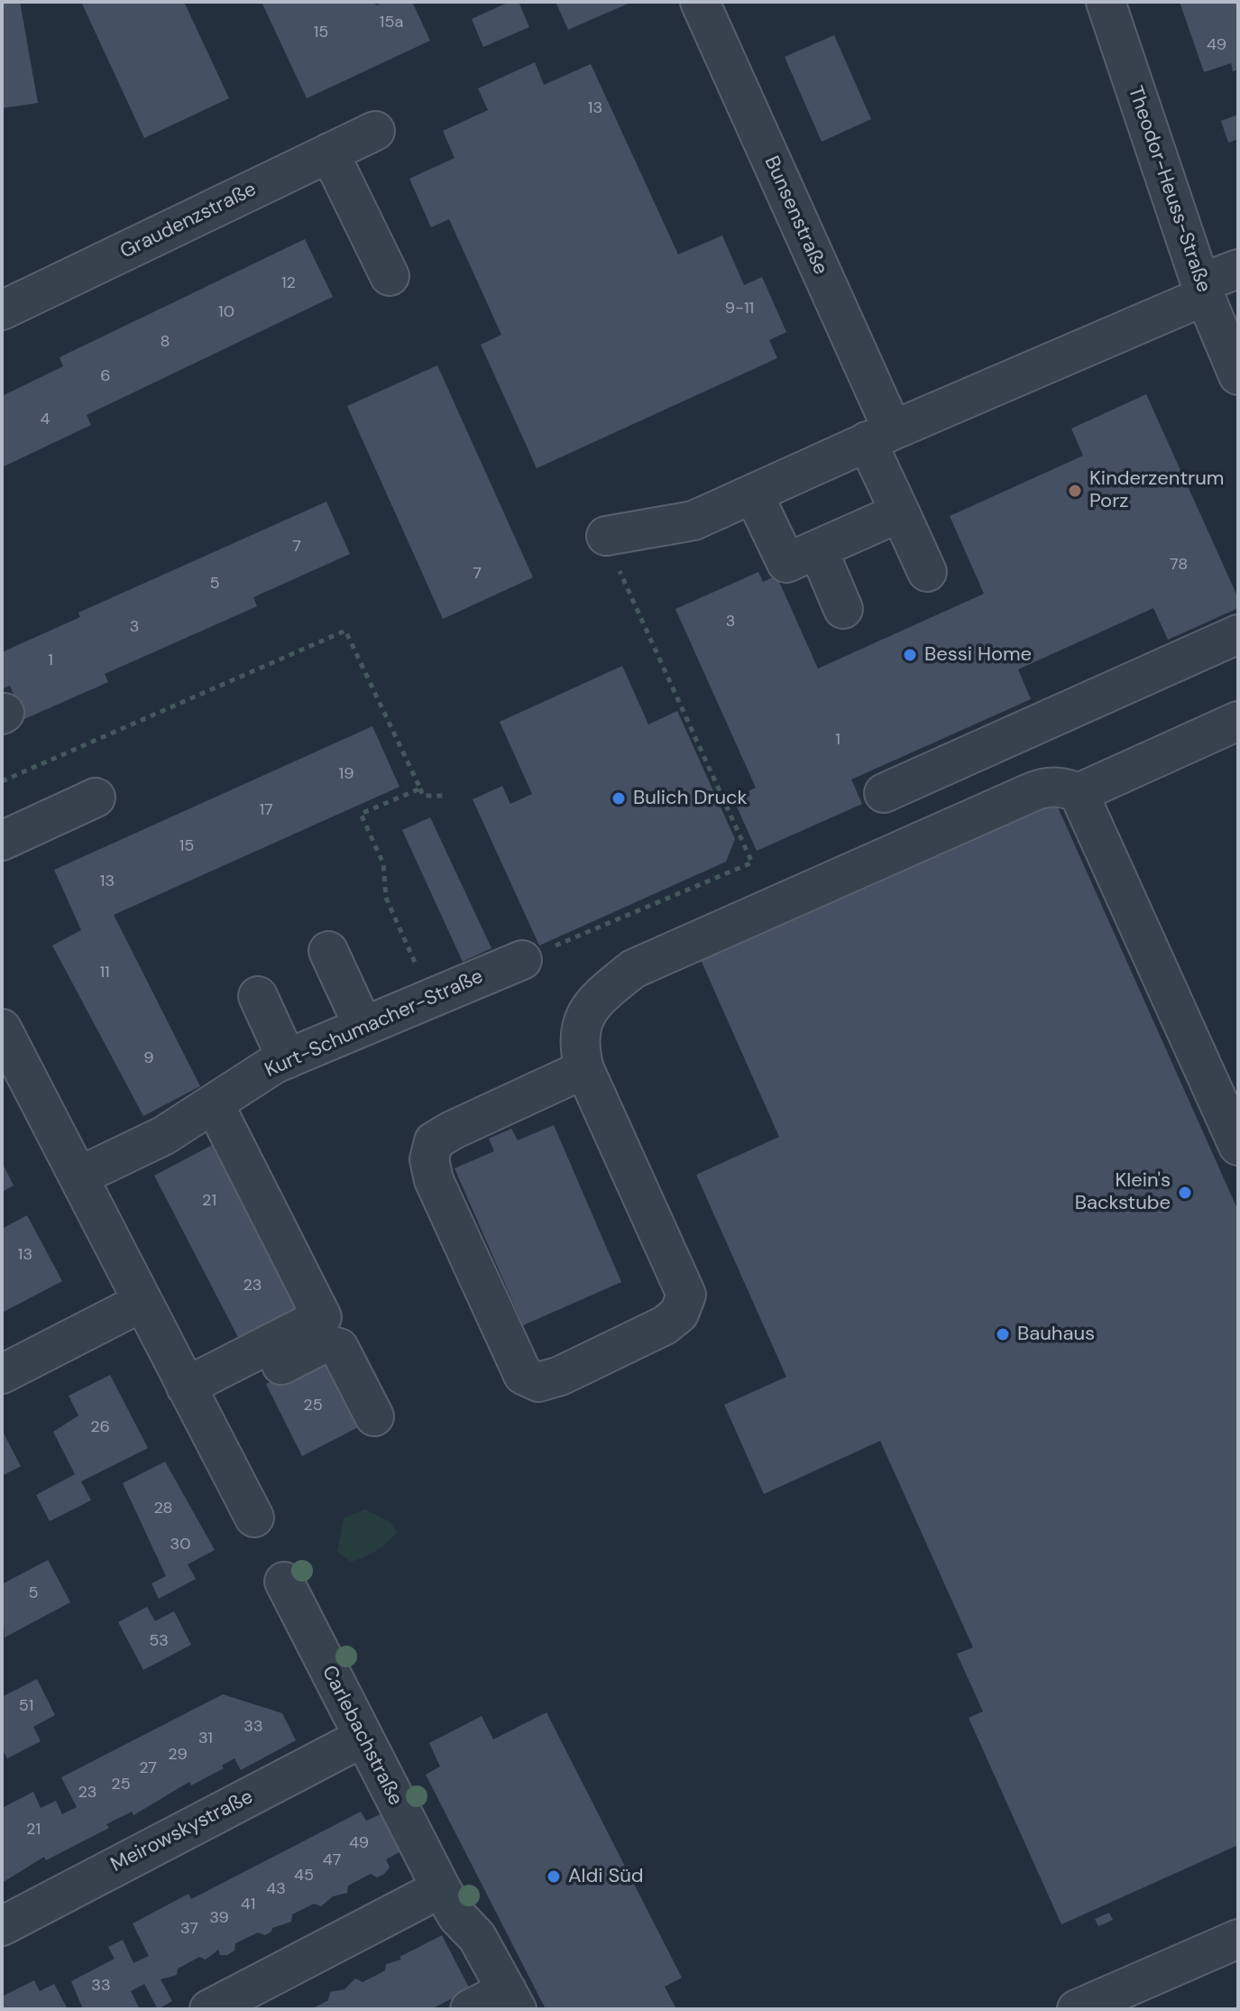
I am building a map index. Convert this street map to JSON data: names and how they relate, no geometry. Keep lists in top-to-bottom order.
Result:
{
  "streets": {
    "street": [
      "Theodor-Heuss-Straße",
      "Bunsenstraße",
      "Graudenzstraße",
      "Kurt-Schumacher-Straße",
      "Carlebachstraße",
      "Meirowskystraße"
    ]
  },
  "crossings": [
    ["Carlebachstraße", "Meirowskystraße"]
  ],
  "places": [
    "Kinderzentrum Porz",
    "Bessi Home",
    "Bulich Druck",
    "Klein's Backstube",
    "Bauhaus",
    "Aldi Süd"
  ],
  "house_numbers": [
    "15a",
    "15",
    "49",
    "13",
    "12",
    "9-11",
    "10",
    "8",
    "6",
    "4",
    "7",
    "78",
    "7",
    "5",
    "3",
    "3",
    "1",
    "1",
    "19",
    "17",
    "15",
    "13",
    "11",
    "9",
    "21",
    "13",
    "23",
    "25",
    "26",
    "28",
    "30",
    "5",
    "53",
    "51",
    "33",
    "31",
    "29",
    "27",
    "25",
    "23",
    "21",
    "49",
    "47",
    "45",
    "43",
    "41",
    "39",
    "37",
    "33"
  ]
}
